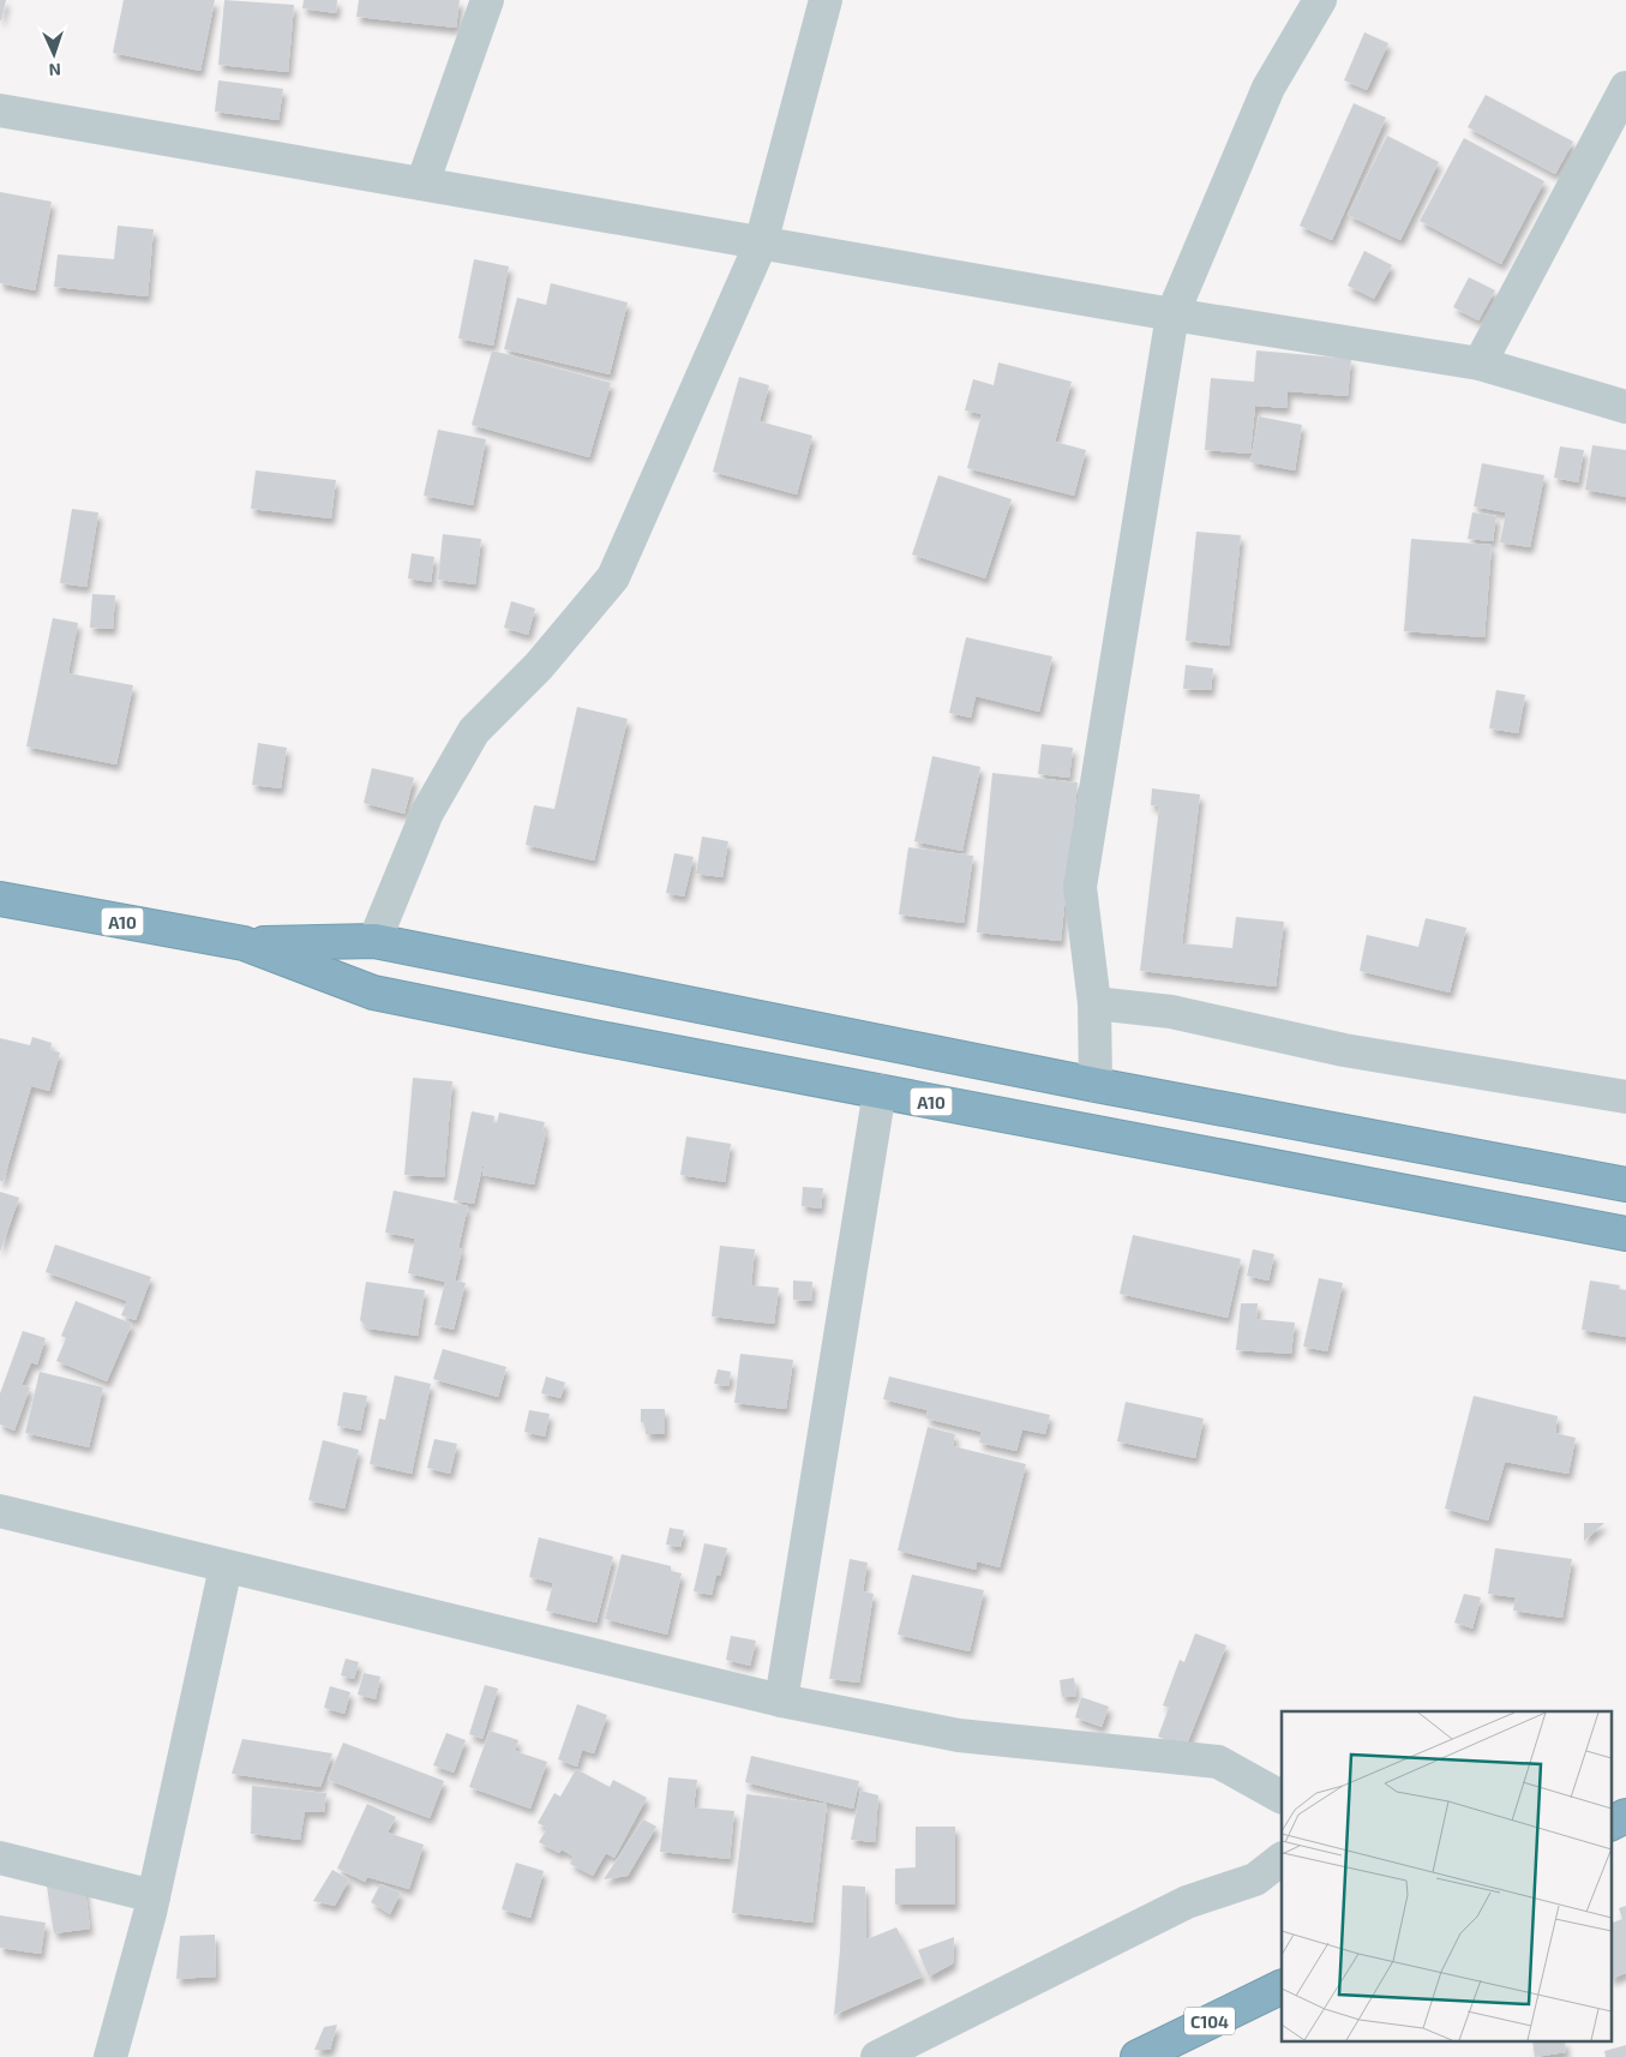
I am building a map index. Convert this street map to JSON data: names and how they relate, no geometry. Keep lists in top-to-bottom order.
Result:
{
  "streets": {
    "highway": ["A10", "C104"]
  },
  "north": "bottom"
}
